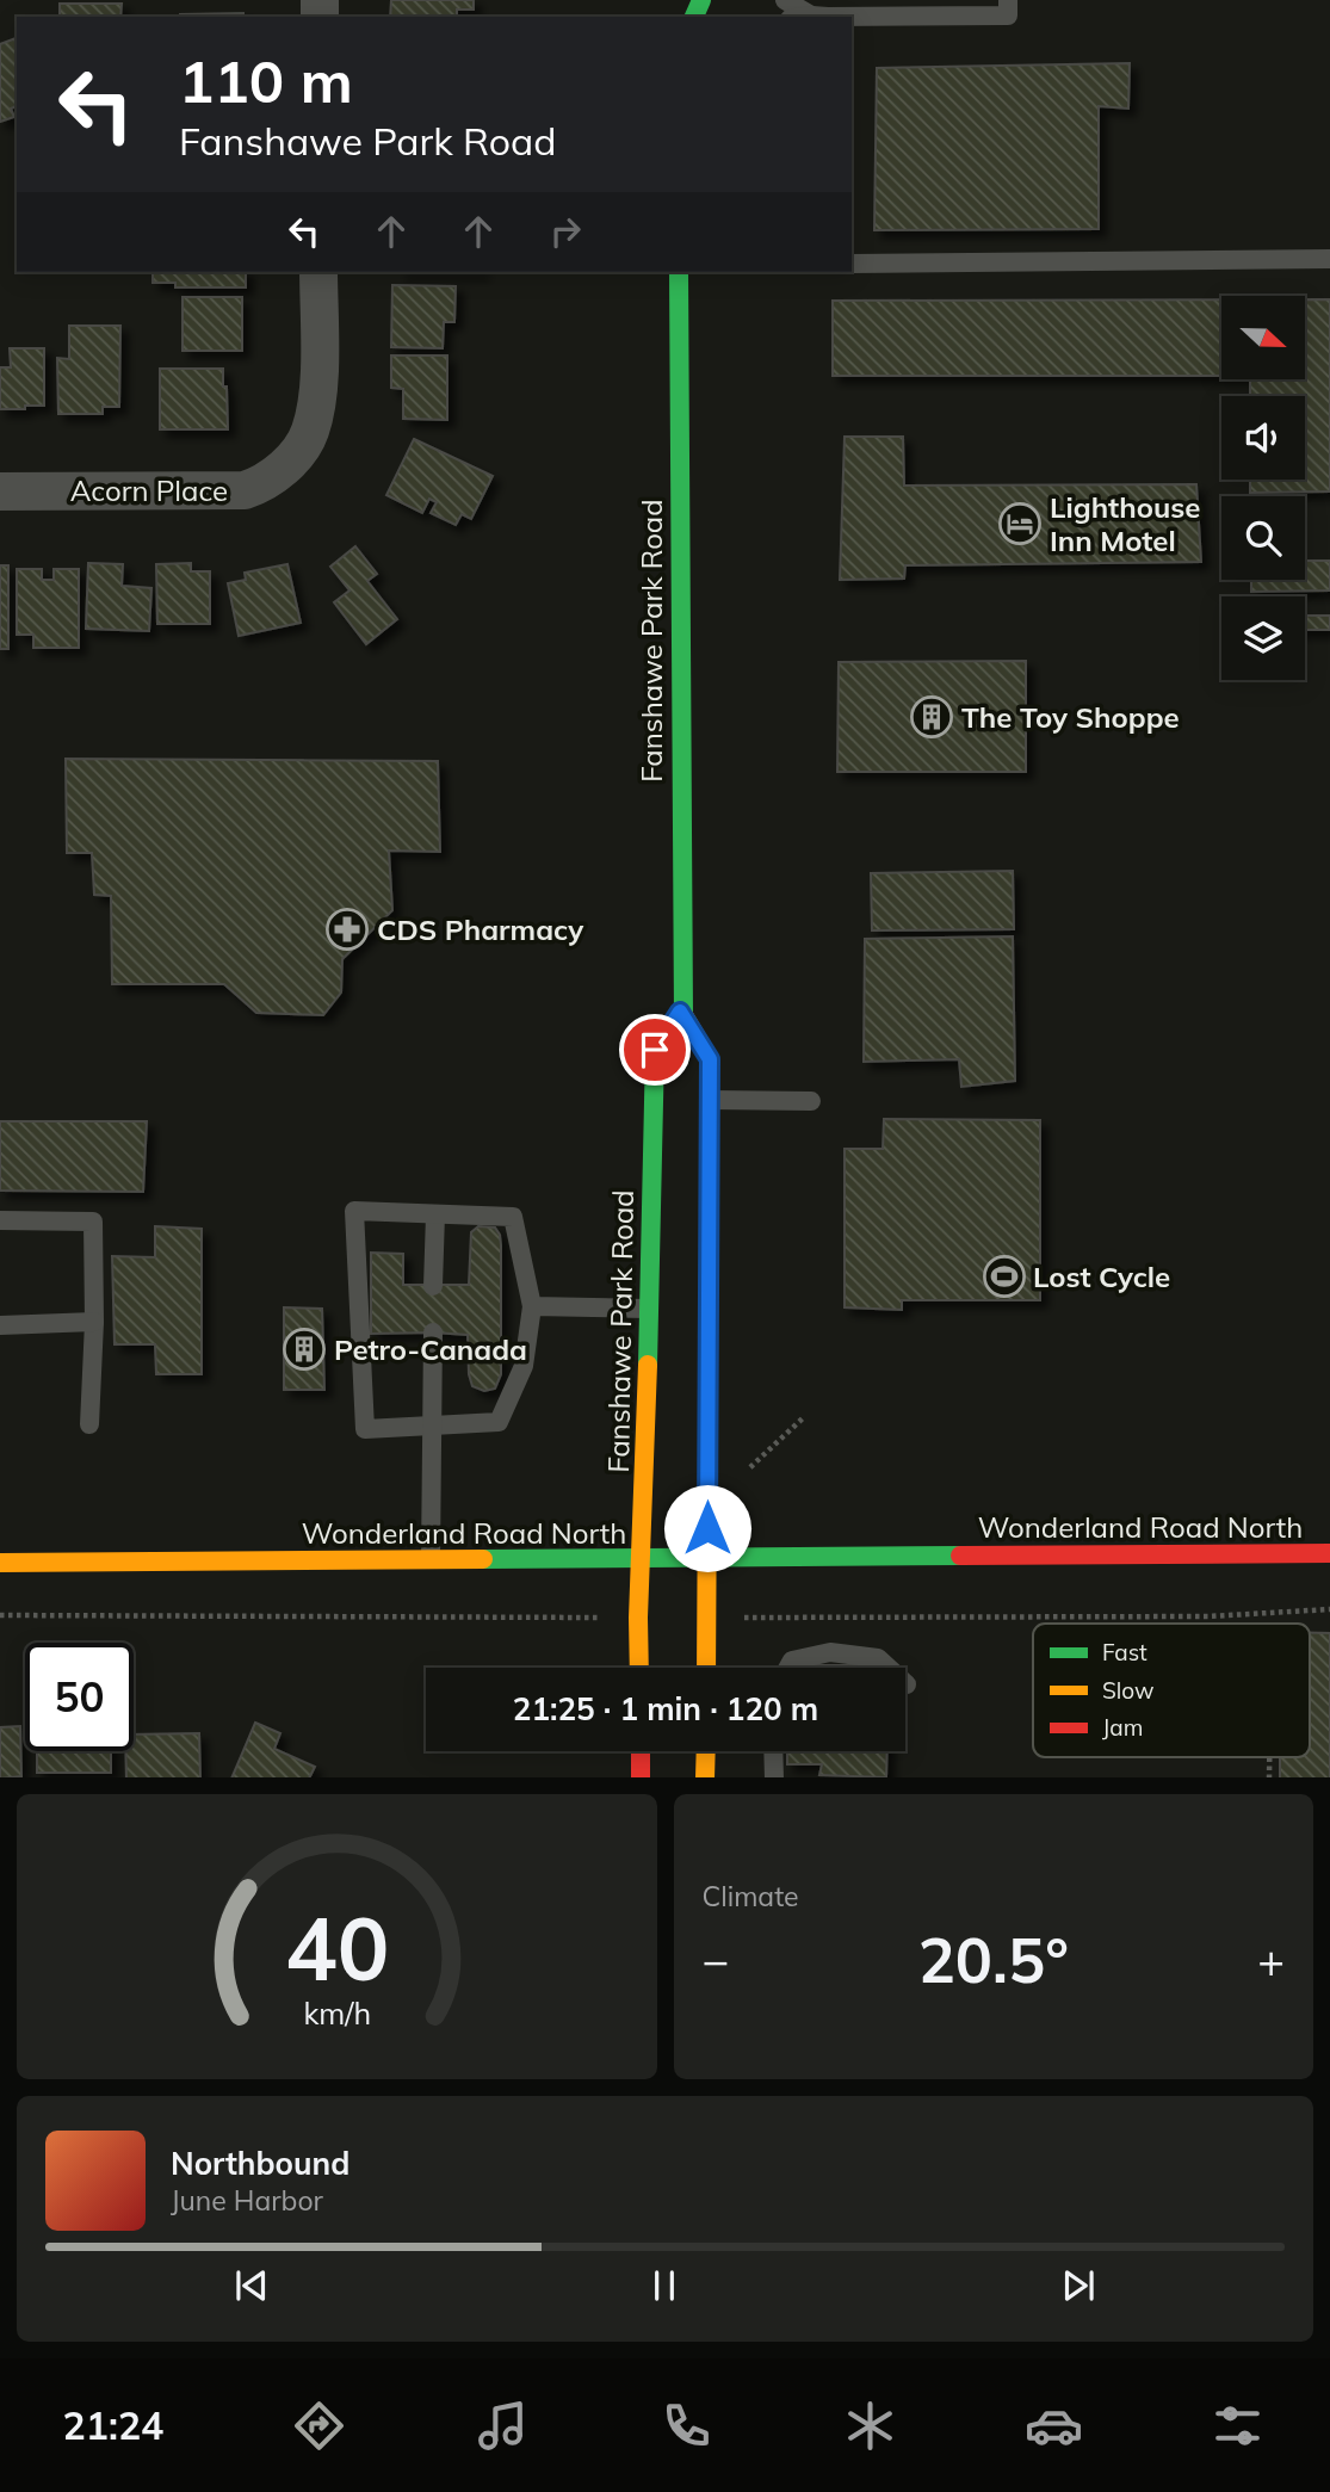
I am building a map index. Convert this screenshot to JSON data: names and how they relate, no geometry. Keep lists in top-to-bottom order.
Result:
{
  "streets": {
    "main road": ["Fanshawe Park Road", "Wonderland Road North"],
    "street": ["Acorn Place"]
  },
  "crossings": [
    ["Fanshawe Park Road", "Wonderland Road North"]
  ],
  "places": {
    "hotel": ["Lighthouse Inn Motel"],
    "building": ["The Toy Shoppe", "Petro-Canada"],
    "pharmacy": ["CDS Pharmacy"],
    "sports": ["Lost Cycle"]
  },
  "legend": ["Fast", "Slow", "Jam"],
  "north": "right",
  "page": {
    "turn": ["110 m", "Fanshawe Park Road"],
    "limit": "50",
    "trip": "21:25 · 1 min · 120 m",
    "tile": "Climate",
    "heat": ["−", "20.5°", "+"],
    "song": ["Northbound", "June Harbor"],
    "tabs": "21:24",
    "gauge": ["40", "km/h"]
  }
}
